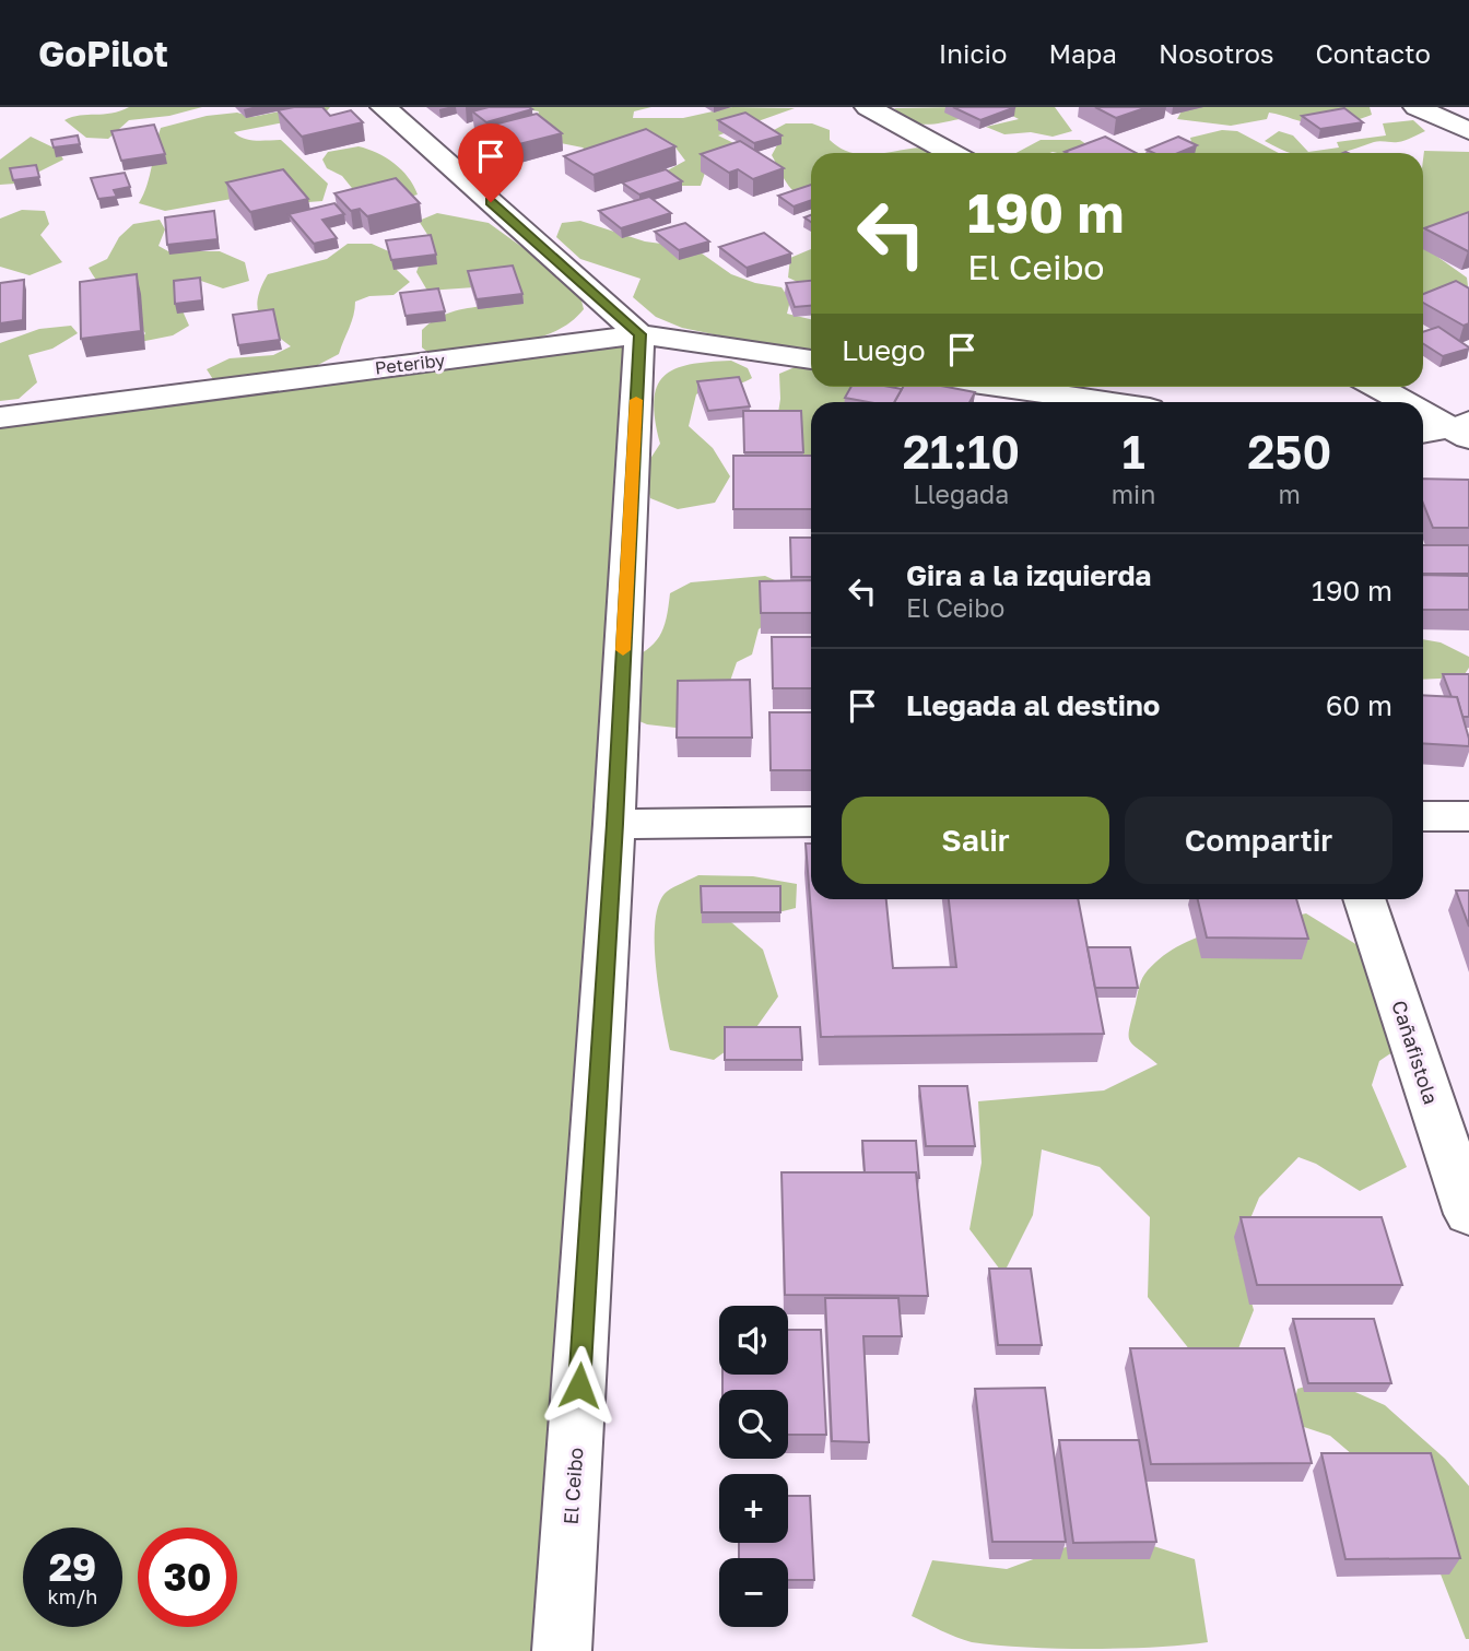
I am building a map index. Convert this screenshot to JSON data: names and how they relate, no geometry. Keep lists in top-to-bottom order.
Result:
{
  "streets": {
    "street": ["Peteriby", "Cañafistola", "El Ceibo"]
  },
  "crossings": [
    ["Peteriby", "El Ceibo"]
  ],
  "page": {
    "header": "GoPilot",
    "nav": [
      "Inicio",
      "Mapa",
      "Nosotros",
      "Contacto"
    ],
    "turn": ["190 m", "El Ceibo"],
    "then": "Luego",
    "eta": [
      "21:10",
      "Llegada",
      "1",
      "min",
      "250",
      "m"
    ],
    "list": [
      {
        "name": "Gira a la izquierda",
        "note": "El Ceibo",
        "value": "190 m"
      },
      {
        "name": "Llegada al destino",
        "value": "60 m"
      }
    ],
    "buttons": ["Salir", "Compartir"],
    "map_buttons": ["+", "−"],
    "speed": "29 km/h",
    "limit": "30"
  }
}
